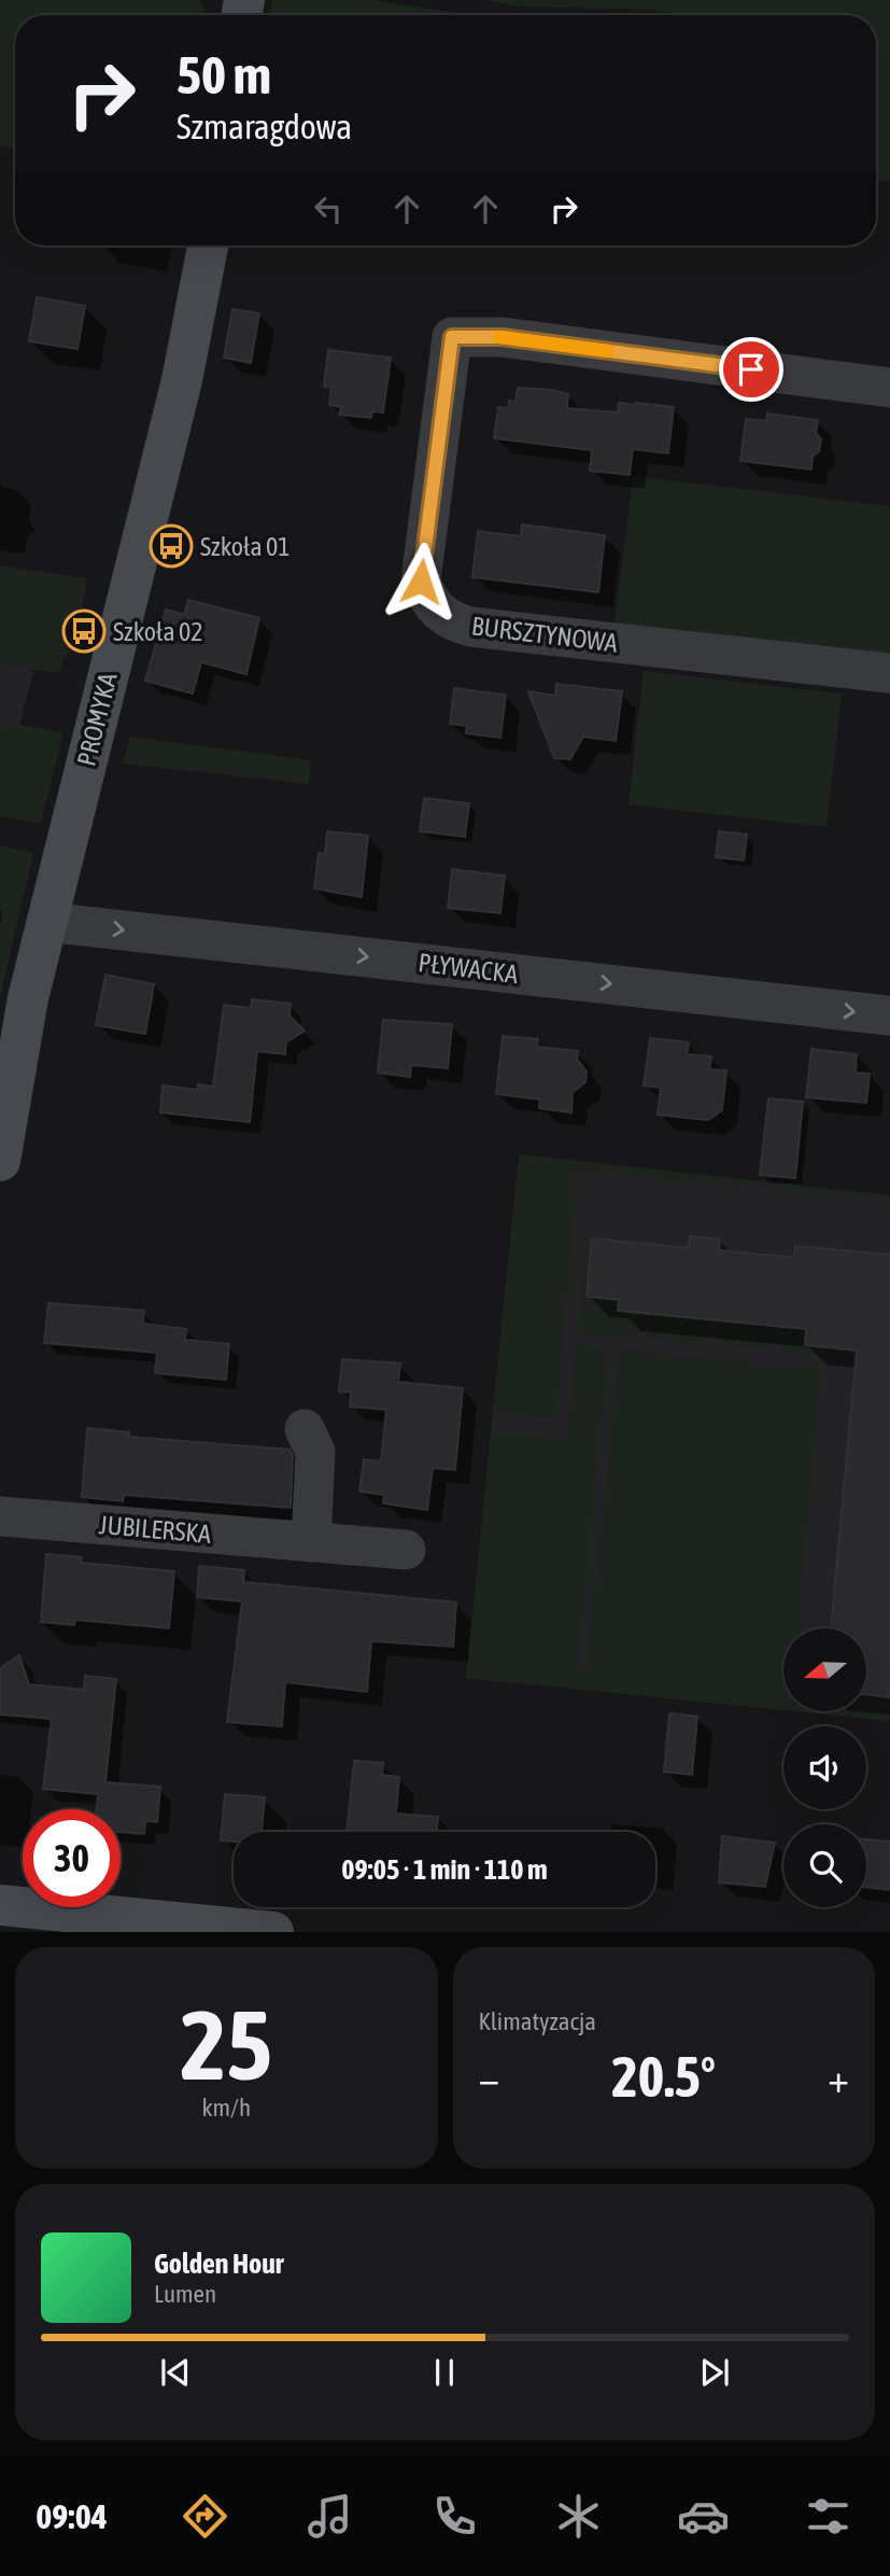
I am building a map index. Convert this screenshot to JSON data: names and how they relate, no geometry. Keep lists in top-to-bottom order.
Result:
{
  "streets": {
    "street": [
      "BURSZTYNOWA",
      "PROMYKA",
      "PŁYWACKA",
      "JUBILERSKA"
    ]
  },
  "crossings": [
    ["PROMYKA", "PŁYWACKA"]
  ],
  "one_way": ["PŁYWACKA"],
  "places": {
    "bus stop": ["Szkoła 01", "Szkoła 02"]
  },
  "north": "left",
  "page": {
    "turn": ["50 m", "Szmaragdowa"],
    "limit": "30",
    "trip": "09:05 · 1 min · 110 m",
    "tile": [
      ["25", "km/h"],
      "Klimatyzacja"
    ],
    "heat": ["−", "20.5°", "+"],
    "song": ["Golden Hour", "Lumen"],
    "tabs": "09:04"
  }
}
